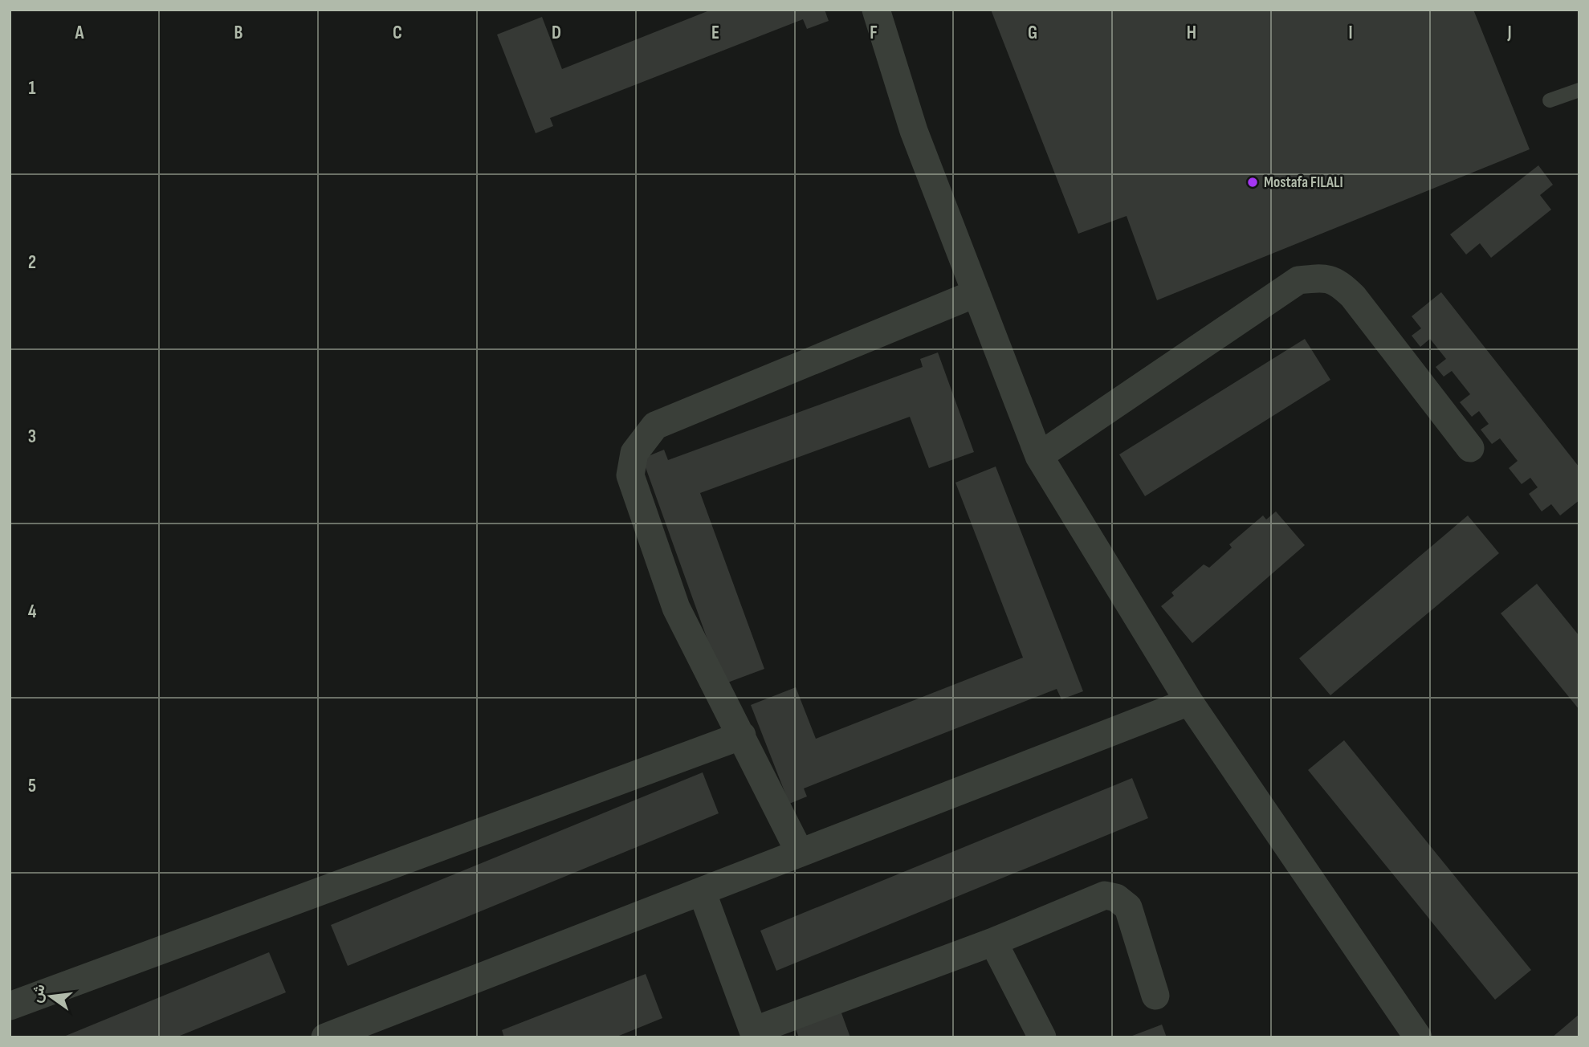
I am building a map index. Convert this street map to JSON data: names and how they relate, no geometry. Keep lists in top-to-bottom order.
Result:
{
  "places": ["Mostafa FILALI"],
  "north": "left",
  "grid": {
    "columns": [
      "A",
      "B",
      "C",
      "D",
      "E",
      "F",
      "G",
      "H",
      "I",
      "J"
    ],
    "rows": [
      "1",
      "2",
      "3",
      "4",
      "5"
    ]
  }
}
